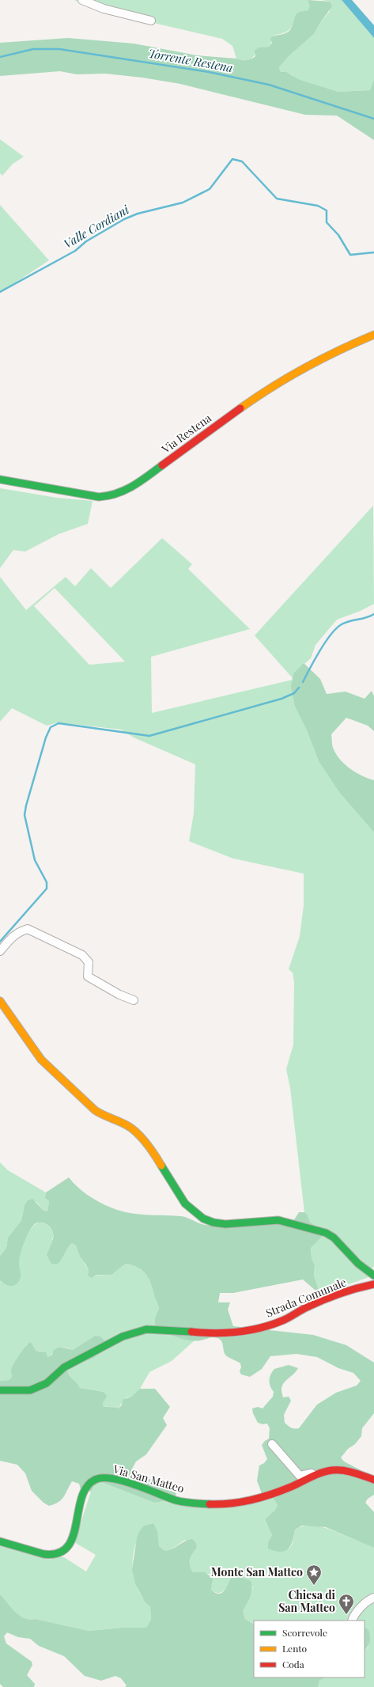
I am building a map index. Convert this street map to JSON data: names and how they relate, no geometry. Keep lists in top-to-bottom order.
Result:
{
  "streets": {
    "street": ["Via Restena", "Strada Comunale", "Via San Matteo"]
  },
  "water": ["Torrente Restena", "Valle Cordiani"],
  "places": {
    "place": ["Monte San Matteo"],
    "church": ["Chiesa di San Matteo"]
  },
  "legend": ["Scorrevole", "Lento", "Coda"]
}
